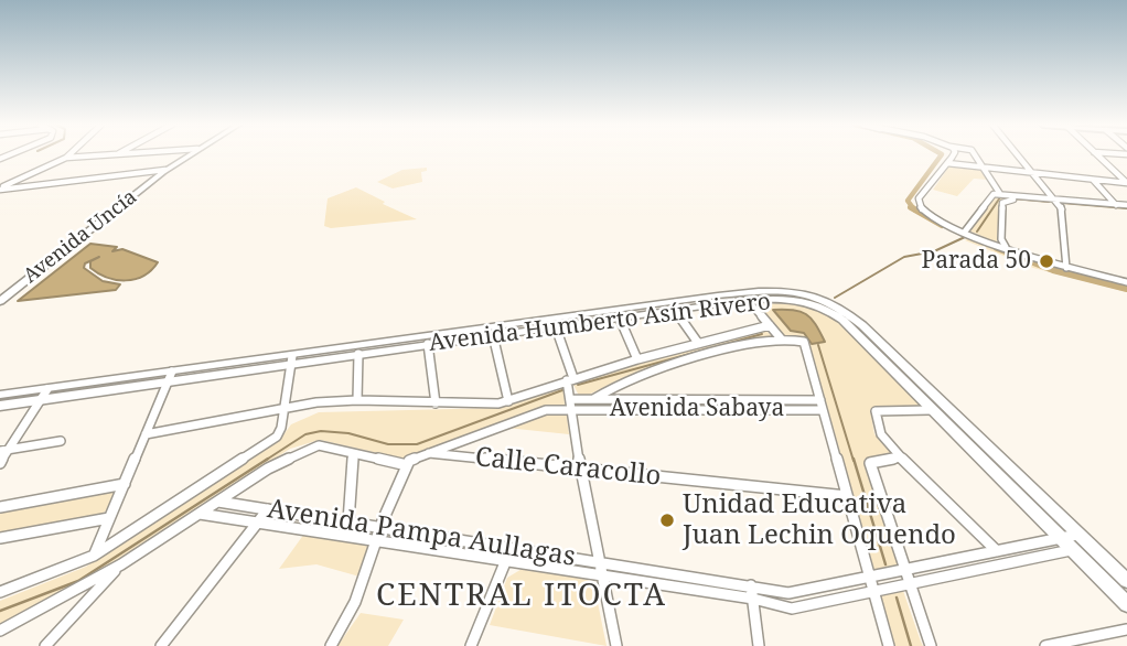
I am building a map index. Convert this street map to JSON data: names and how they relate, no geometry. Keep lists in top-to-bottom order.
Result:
{
  "streets": {
    "street": [
      "Avenida Uncía",
      "Avenida Humberto Asín Rivero",
      "Avenida Sabaya",
      "Calle Caracollo",
      "Avenida Pampa Aullagas"
    ]
  },
  "crossings": [
    ["Avenida Humberto Asín Rivero", "Avenida Pampa Aullagas"]
  ],
  "districts": ["CENTRAL ITOCTA"],
  "places": ["Parada 50", "Unidad Educativa Juan Lechin Oquendo"]
}
